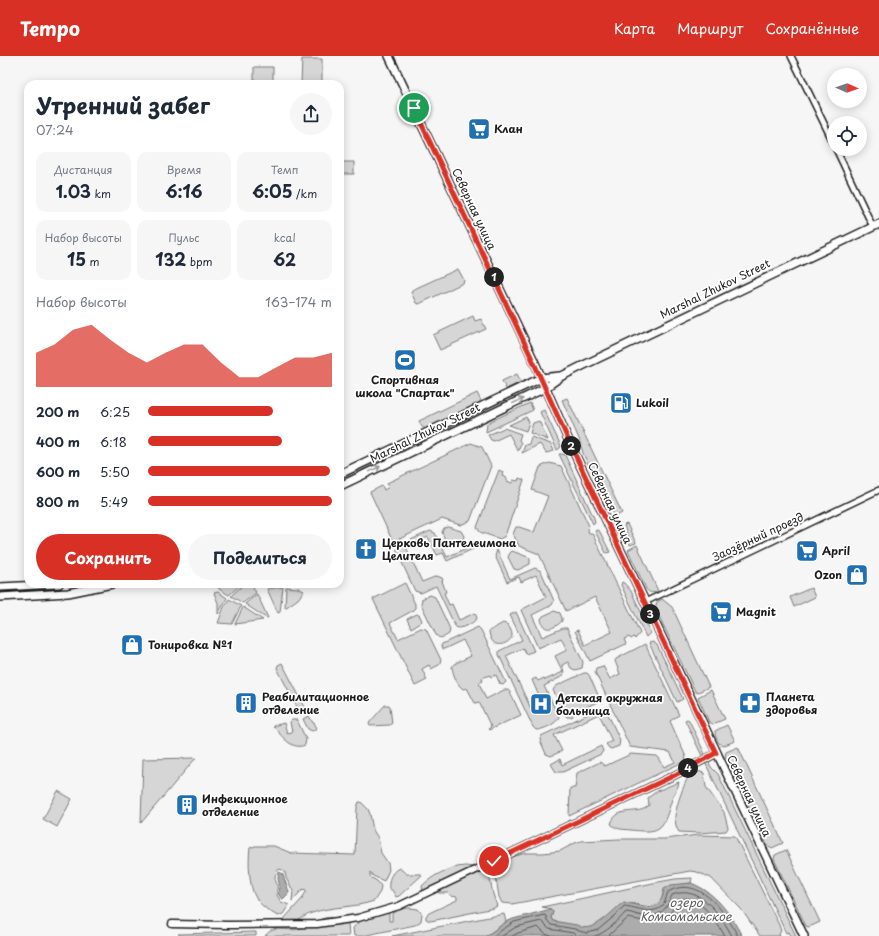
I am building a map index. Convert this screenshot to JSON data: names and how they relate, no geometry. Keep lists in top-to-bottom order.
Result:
{
  "streets": {
    "main road": ["Северная улица", "Marshal Zhukov Street"],
    "street": ["Заозёрный проезд"]
  },
  "crossings": [
    ["Северная улица", "Marshal Zhukov Street"],
    ["Северная улица", "Заозёрный проезд"]
  ],
  "water": ["озеро Комсомольское"],
  "places": {
    "supermarket": ["Клан", "April", "Magnit"],
    "sports": ["Спортивная школа \"Спартак\""],
    "fuel station": ["Lukoil"],
    "church": ["Церковь Пантелеимона Целителя"],
    "shop": ["Ozon", "Тонировка №1"],
    "building": ["Реабилитационное отделение", "Инфекционное отделение"],
    "pharmacy": ["Планета здоровья"],
    "hospital": ["Детская окружная больница"]
  },
  "north": "right",
  "page": {
    "header": "Tempo",
    "nav": ["Карта", "Маршрут", "Сохранённые"],
    "heading": ["Утренний забег", "07:24"],
    "stats": [
      ["Дистанция", "1.03 km"],
      ["Время", "6:16"],
      ["Темп", "6:05 /km"],
      ["Набор высоты", "15 m"],
      ["Пульс", "132 bpm"],
      ["kcal", "62"]
    ],
    "pins": [
      "1",
      "2",
      "3",
      "4"
    ],
    "chart": ["Набор высоты", "163–174 m"],
    "list": [
      {
        "name": "200 m",
        "note": "6:25"
      },
      {
        "name": "400 m",
        "note": "6:18"
      },
      {
        "name": "600 m",
        "note": "5:50"
      },
      {
        "name": "800 m",
        "note": "5:49"
      }
    ],
    "buttons": ["Сохранить", "Поделиться"]
  }
}
